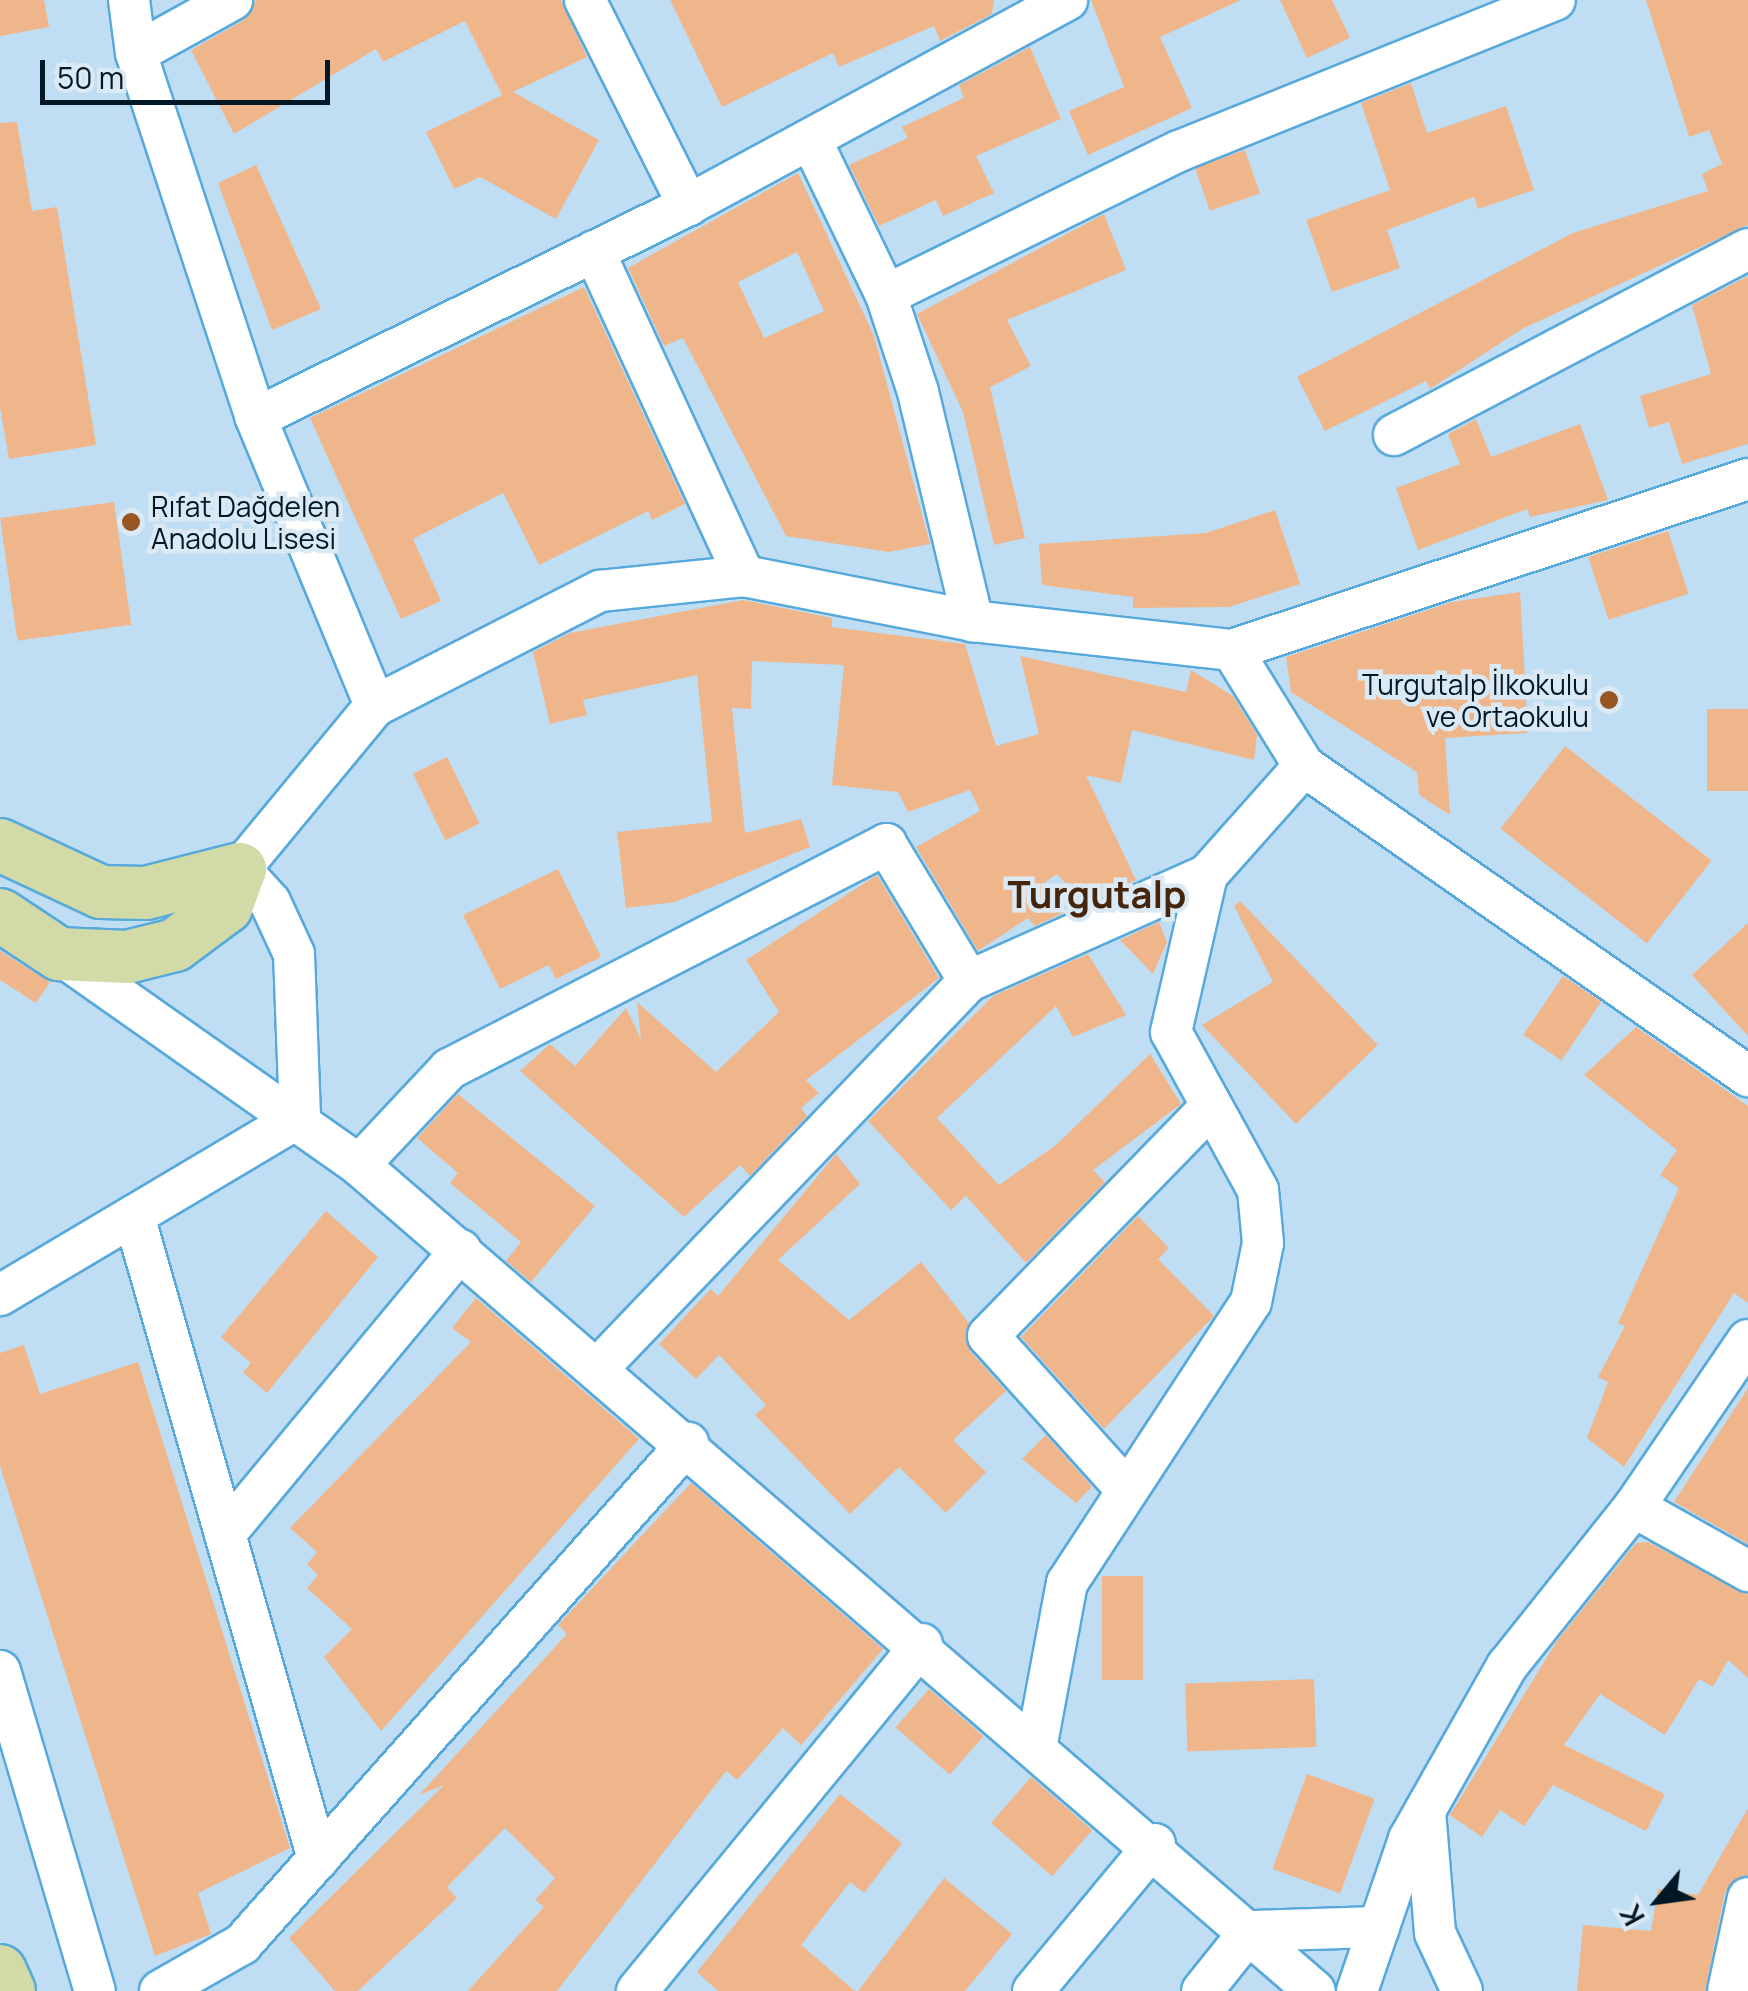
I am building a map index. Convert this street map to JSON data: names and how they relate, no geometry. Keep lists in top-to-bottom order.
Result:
{
  "districts": ["Turgutalp"],
  "places": ["Rıfat Dağdelen Anadolu Lisesi", "Turgutalp İlkokulu ve Ortaokulu"],
  "scale_bar": "50 m",
  "north": "bottom left"
}
